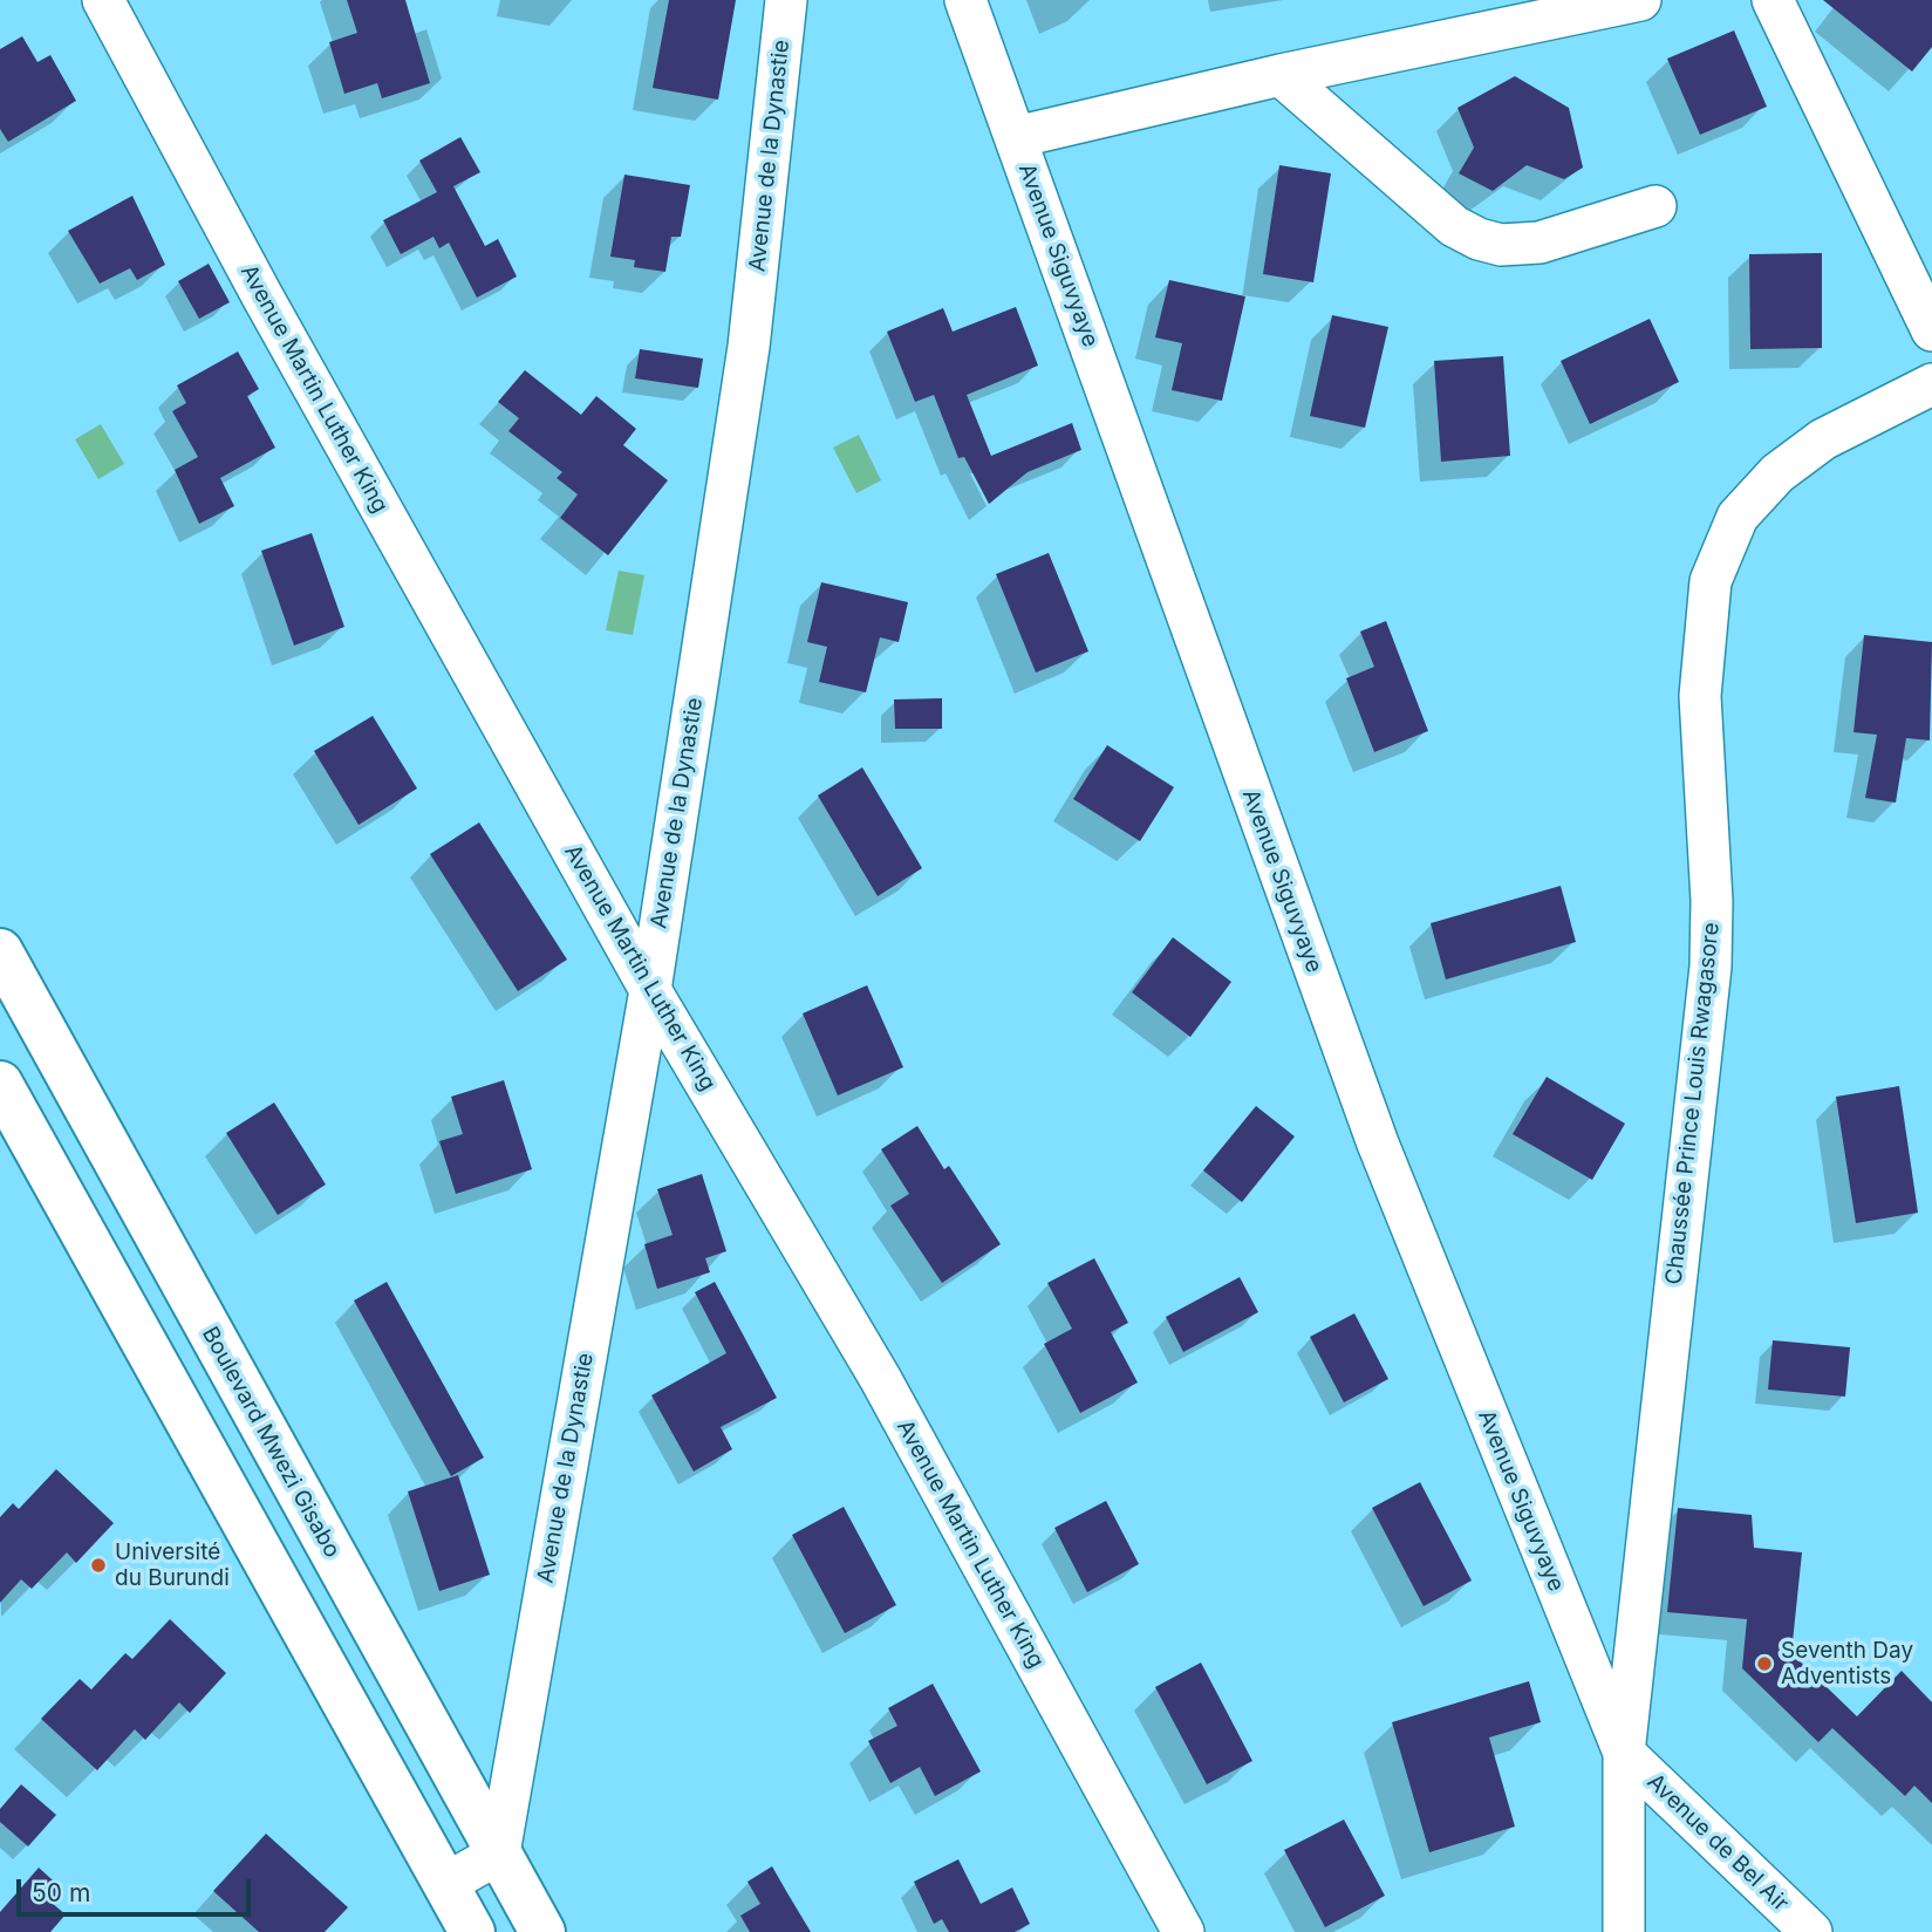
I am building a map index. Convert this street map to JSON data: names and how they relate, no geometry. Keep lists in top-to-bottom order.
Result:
{
  "streets": {
    "main road": ["Boulevard Mwezi Gisabo"],
    "street": [
      "Avenue de la Dynastie",
      "Avenue Siguvyaye",
      "Avenue Martin Luther King",
      "Chaussée Prince Louis Rwagasore",
      "Avenue de Bel Air"
    ]
  },
  "crossings": [
    ["Avenue de la Dynastie", "Avenue Martin Luther King"],
    ["Avenue de la Dynastie", "Boulevard Mwezi Gisabo"],
    ["Avenue Siguvyaye", "Chaussée Prince Louis Rwagasore"],
    ["Avenue Siguvyaye", "Avenue de Bel Air"],
    ["Chaussée Prince Louis Rwagasore", "Avenue de Bel Air"]
  ],
  "places": ["Université du Burundi", "Seventh Day Adventists"],
  "scale_bar": "50 m"
}
